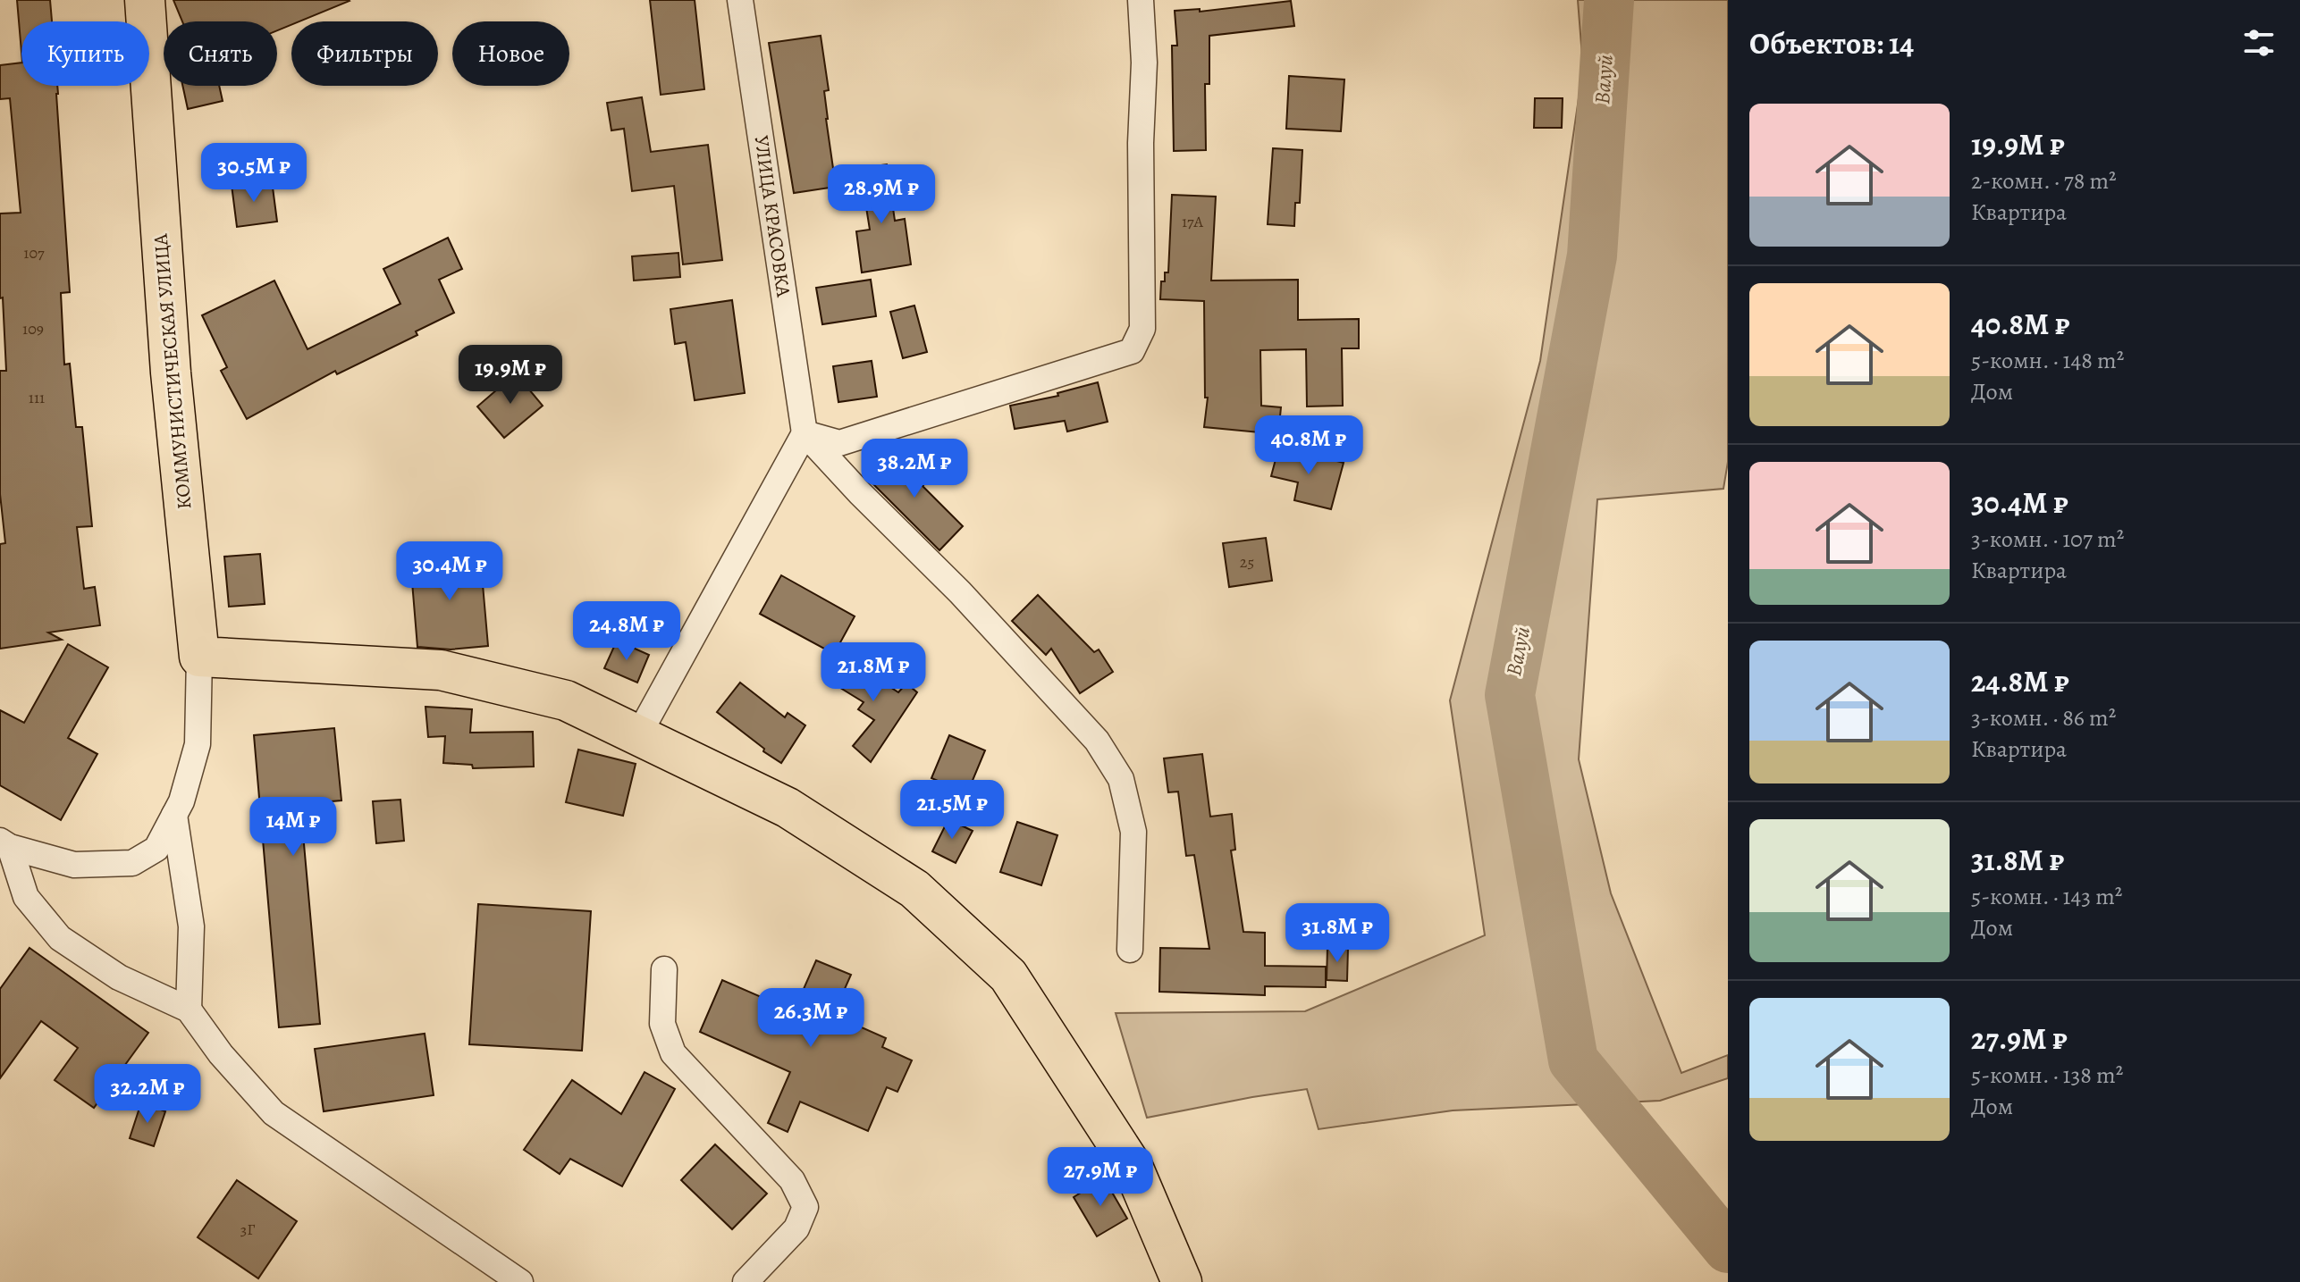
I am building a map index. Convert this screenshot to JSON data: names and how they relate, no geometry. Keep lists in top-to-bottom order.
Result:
{
  "streets": {
    "main road": ["КОММУНИСТИЧЕСКАЯ УЛИЦА"],
    "street": ["УЛИЦА КРАСОВКА"]
  },
  "water": ["Валуй"],
  "house_numbers": [
    "17А",
    "107",
    "109",
    "111",
    "25",
    "3Г"
  ],
  "page": {
    "heading": "Объектов: 14",
    "chip": [
      "Купить",
      "Снять",
      "Фильтры",
      "Новое"
    ],
    "list": [
      {
        "name": "19.9M ₽",
        "note": "2-комн. · 78 m² · Квартира"
      },
      {
        "name": "40.8M ₽",
        "note": "5-комн. · 148 m² · Дом"
      },
      {
        "name": "30.4M ₽",
        "note": "3-комн. · 107 m² · Квартира"
      },
      {
        "name": "24.8M ₽",
        "note": "3-комн. · 86 m² · Квартира"
      },
      {
        "name": "31.8M ₽",
        "note": "5-комн. · 143 m² · Дом"
      },
      {
        "name": "27.9M ₽",
        "note": "5-комн. · 138 m² · Дом"
      }
    ],
    "price": [
      "30.5M ₽",
      "28.9M ₽",
      "19.9M ₽",
      "40.8M ₽",
      "38.2M ₽",
      "30.4M ₽",
      "24.8M ₽",
      "21.8M ₽",
      "21.5M ₽",
      "14M ₽",
      "31.8M ₽",
      "26.3M ₽",
      "32.2M ₽",
      "27.9M ₽"
    ]
  }
}
